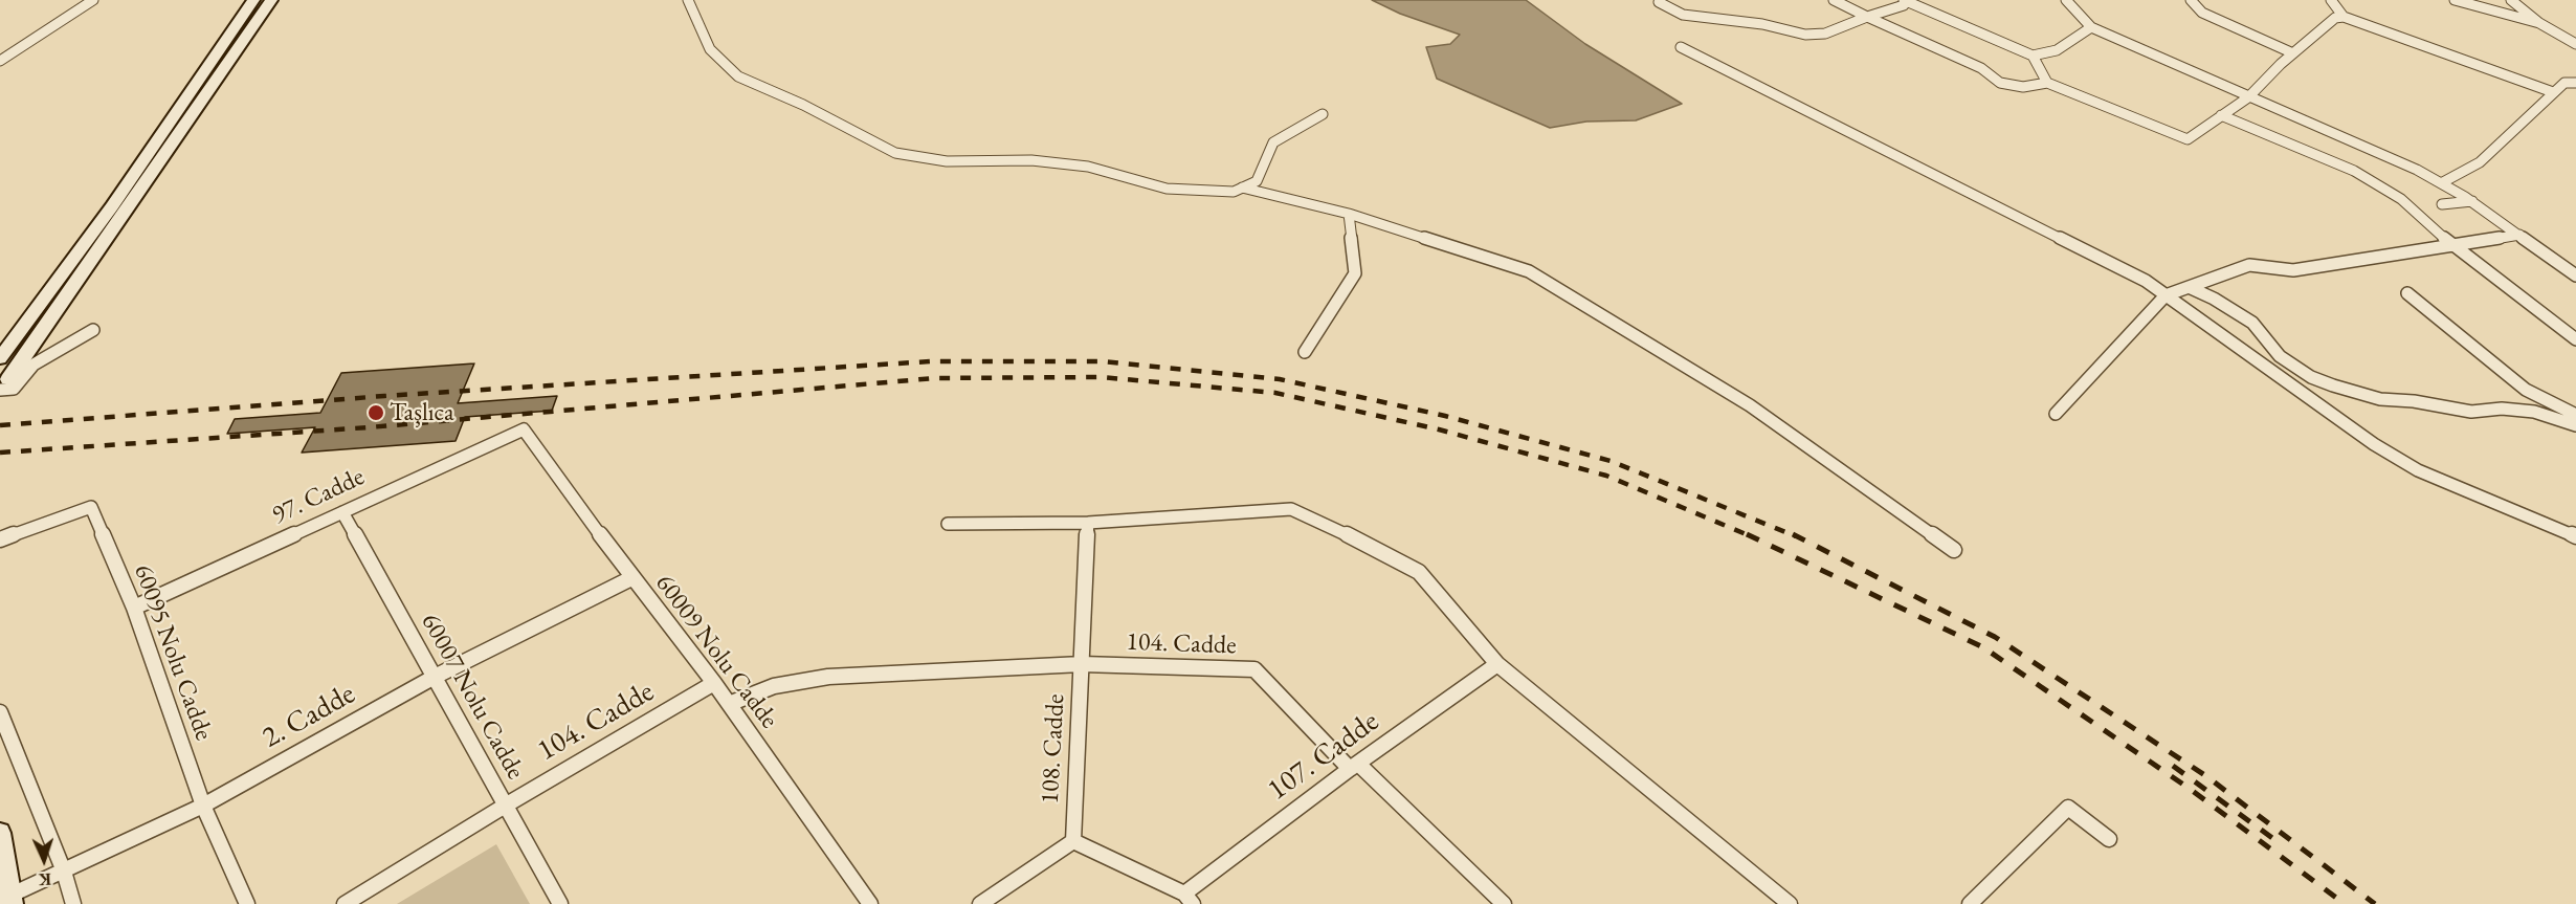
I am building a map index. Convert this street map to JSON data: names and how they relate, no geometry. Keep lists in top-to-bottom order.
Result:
{
  "streets": {
    "street": [
      "97. Cadde",
      "104. Cadde",
      "60009 Nolu Cadde",
      "60095 Nolu Cadde",
      "60007 Nolu Cadde",
      "2. Cadde",
      "108. Cadde",
      "107. Cadde"
    ]
  },
  "crossings": [
    ["97. Cadde", "60009 Nolu Cadde"],
    ["97. Cadde", "60095 Nolu Cadde"],
    ["97. Cadde", "60007 Nolu Cadde"],
    ["104. Cadde", "60009 Nolu Cadde"],
    ["104. Cadde", "60007 Nolu Cadde"],
    ["104. Cadde", "108. Cadde"],
    ["104. Cadde", "107. Cadde"],
    ["60009 Nolu Cadde", "2. Cadde"],
    ["60095 Nolu Cadde", "2. Cadde"],
    ["60007 Nolu Cadde", "2. Cadde"],
    ["108. Cadde", "107. Cadde"]
  ],
  "places": ["Taşlıca"],
  "north": "bottom"
}
